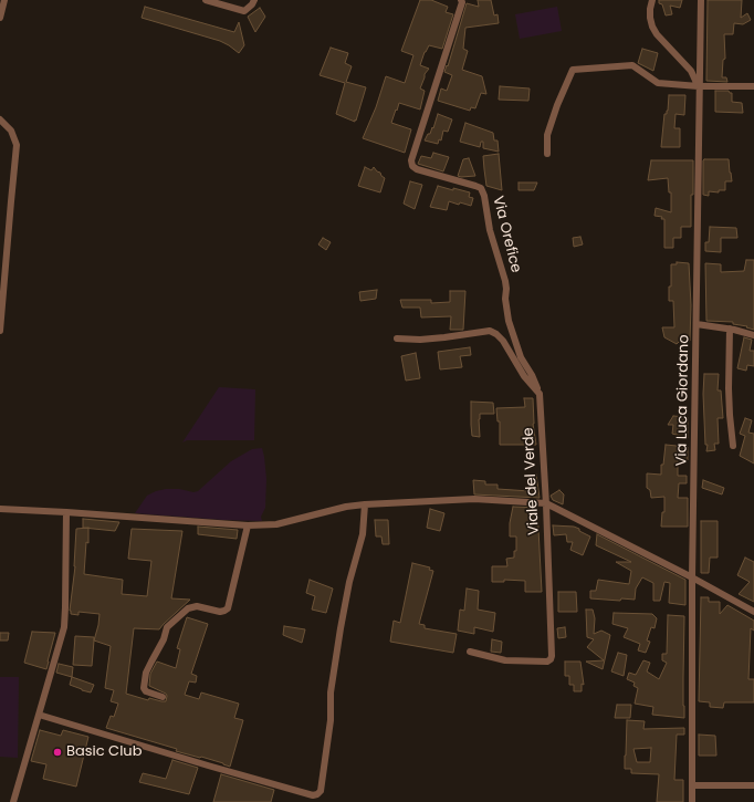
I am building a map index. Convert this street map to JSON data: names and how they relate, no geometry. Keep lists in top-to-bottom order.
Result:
{
  "streets": {
    "street": ["Via Orefice", "Via Luca Giordano", "Viale del Verde"]
  },
  "crossings": [
    ["Via Orefice", "Viale del Verde"]
  ],
  "places": ["Basic Club"]
}
